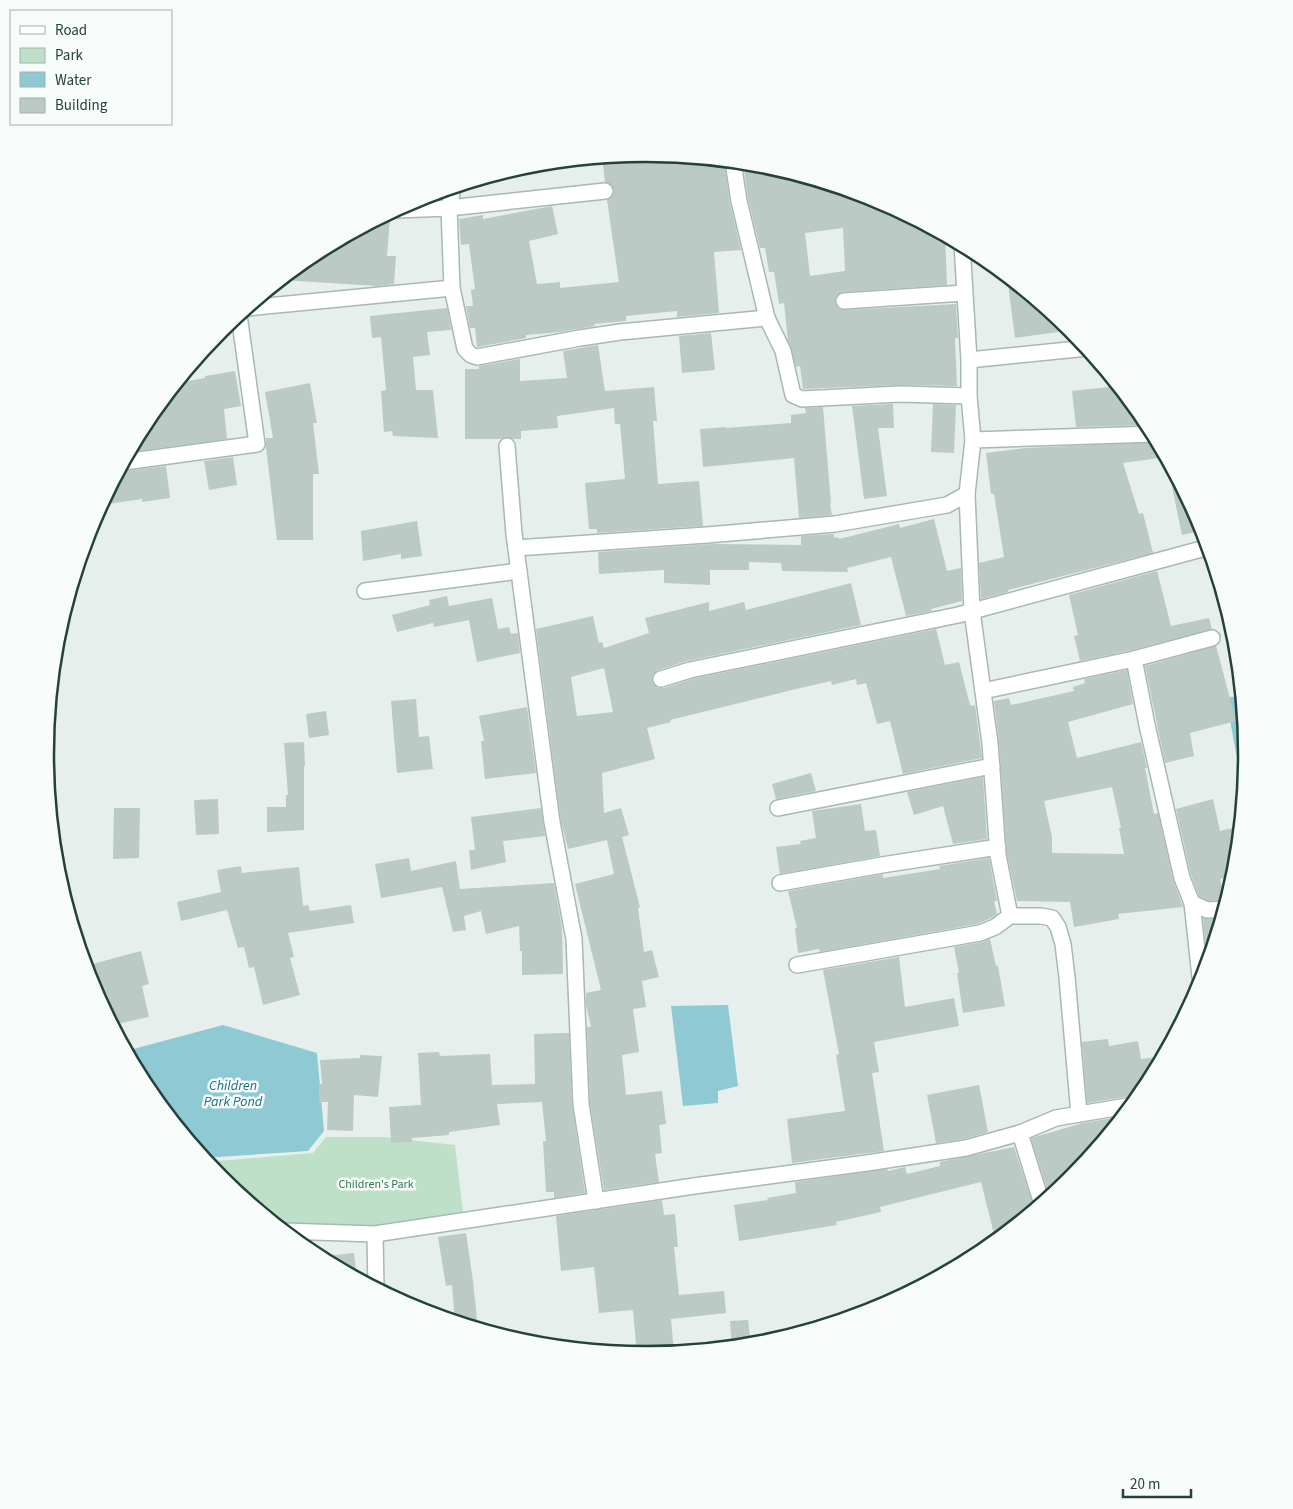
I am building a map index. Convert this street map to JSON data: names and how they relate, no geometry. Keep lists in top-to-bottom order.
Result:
{
  "water": ["Children Park Pond"],
  "parks": ["Children's Park"],
  "legend": [
    "Road",
    "Park",
    "Water",
    "Building"
  ],
  "scale_bar": "20 m"
}
